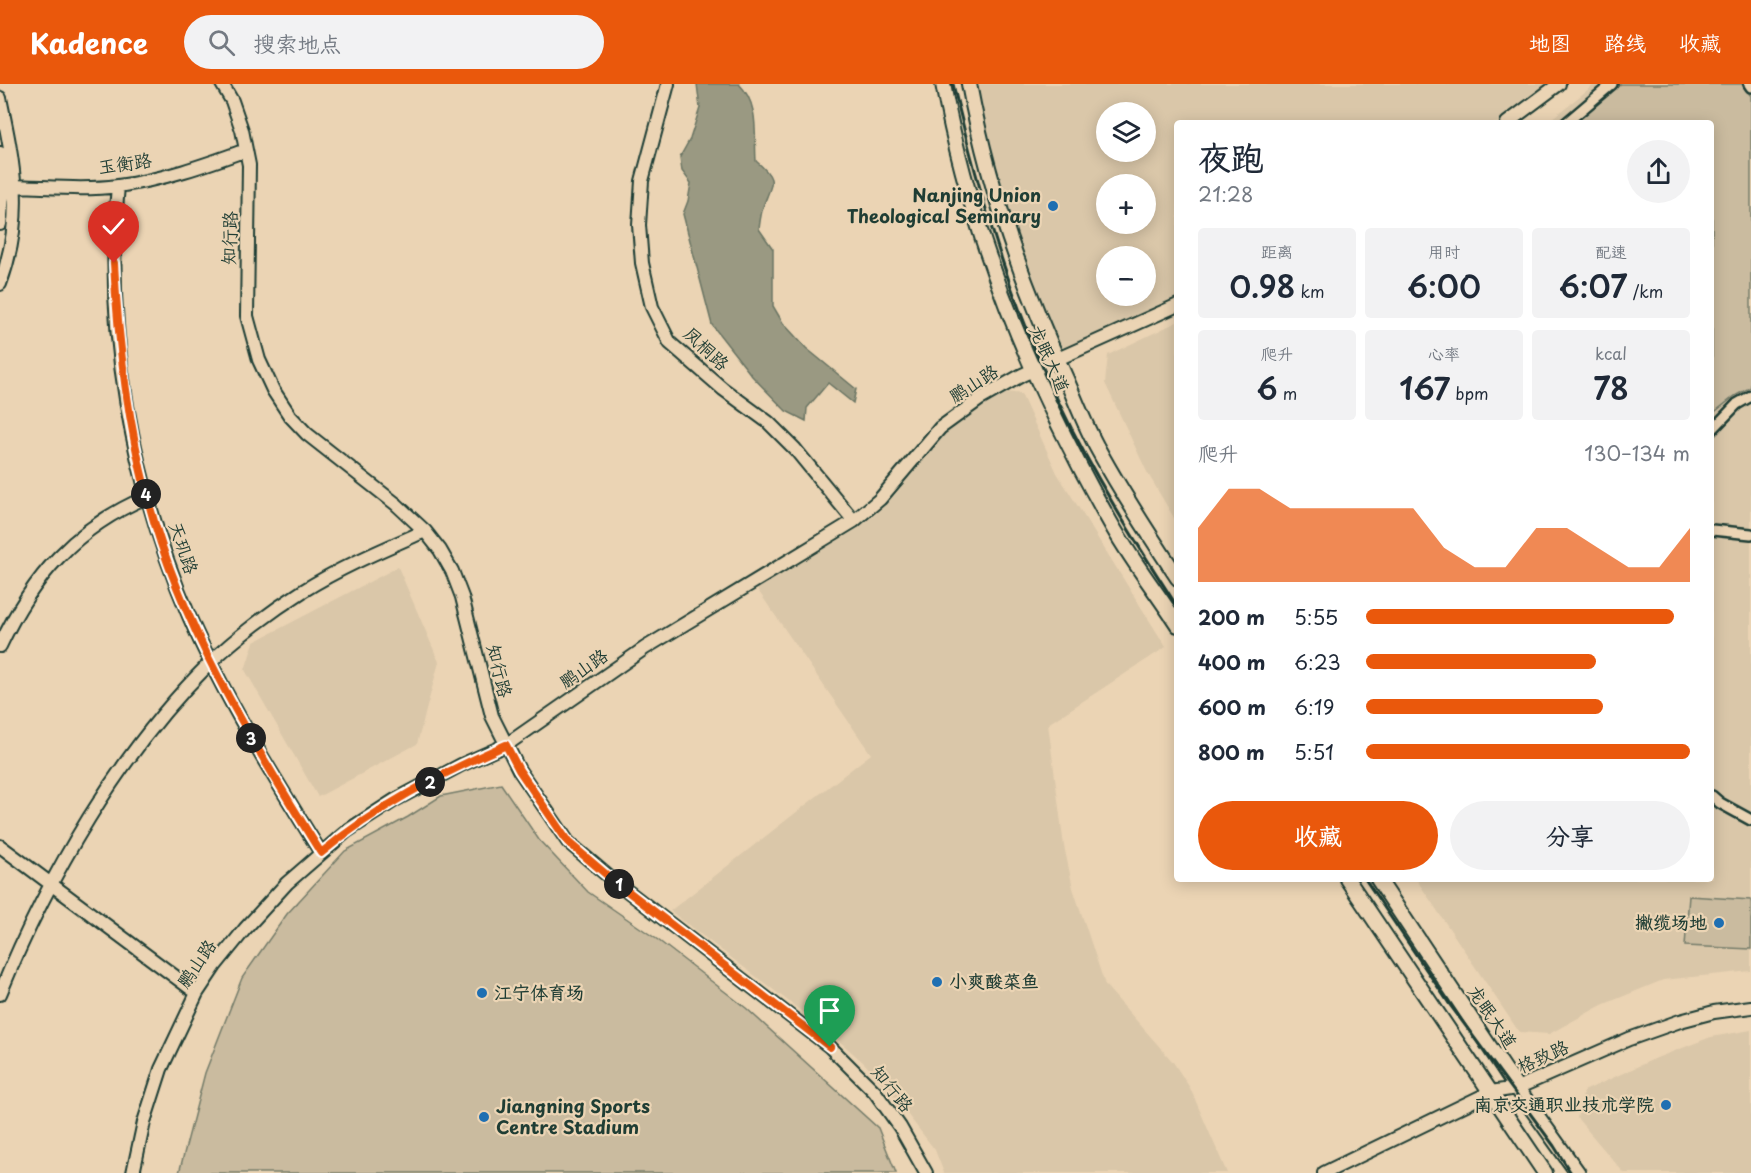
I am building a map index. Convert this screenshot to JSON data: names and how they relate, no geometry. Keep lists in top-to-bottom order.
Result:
{
  "streets": {
    "main road": ["龙眠大道"],
    "street": [
      "玉衡路",
      "知行路",
      "凤桐路",
      "鹏山路",
      "天玑路",
      "格致路"
    ]
  },
  "crossings": [
    ["玉衡路", "知行路"],
    ["玉衡路", "天玑路"],
    ["知行路", "鹏山路"],
    ["凤桐路", "鹏山路"],
    ["龙眠大道", "鹏山路"],
    ["龙眠大道", "格致路"],
    ["鹏山路", "天玑路"]
  ],
  "places": [
    "Nanjing Union Theological Seminary",
    "撇缆场地",
    "小爽酸菜鱼",
    "江宁体育场",
    "南京交通职业技术学院",
    "Jiangning Sports Centre Stadium"
  ],
  "page": {
    "header": "Kadence",
    "search": "搜索地点",
    "nav": ["地图", "路线", "收藏"],
    "map_buttons": ["+", "−"],
    "heading": ["夜跑", "21:28"],
    "stats": [
      ["距离", "0.98 km"],
      ["用时", "6:00"],
      ["配速", "6:07 /km"],
      ["爬升", "6 m"],
      ["心率", "167 bpm"],
      ["kcal", "78"]
    ],
    "chart": ["爬升", "130–134 m"],
    "pins": [
      "4",
      "3",
      "2",
      "1"
    ],
    "list": [
      {
        "name": "200 m",
        "note": "5:55"
      },
      {
        "name": "400 m",
        "note": "6:23"
      },
      {
        "name": "600 m",
        "note": "6:19"
      },
      {
        "name": "800 m",
        "note": "5:51"
      }
    ],
    "buttons": ["收藏", "分享"]
  }
}
